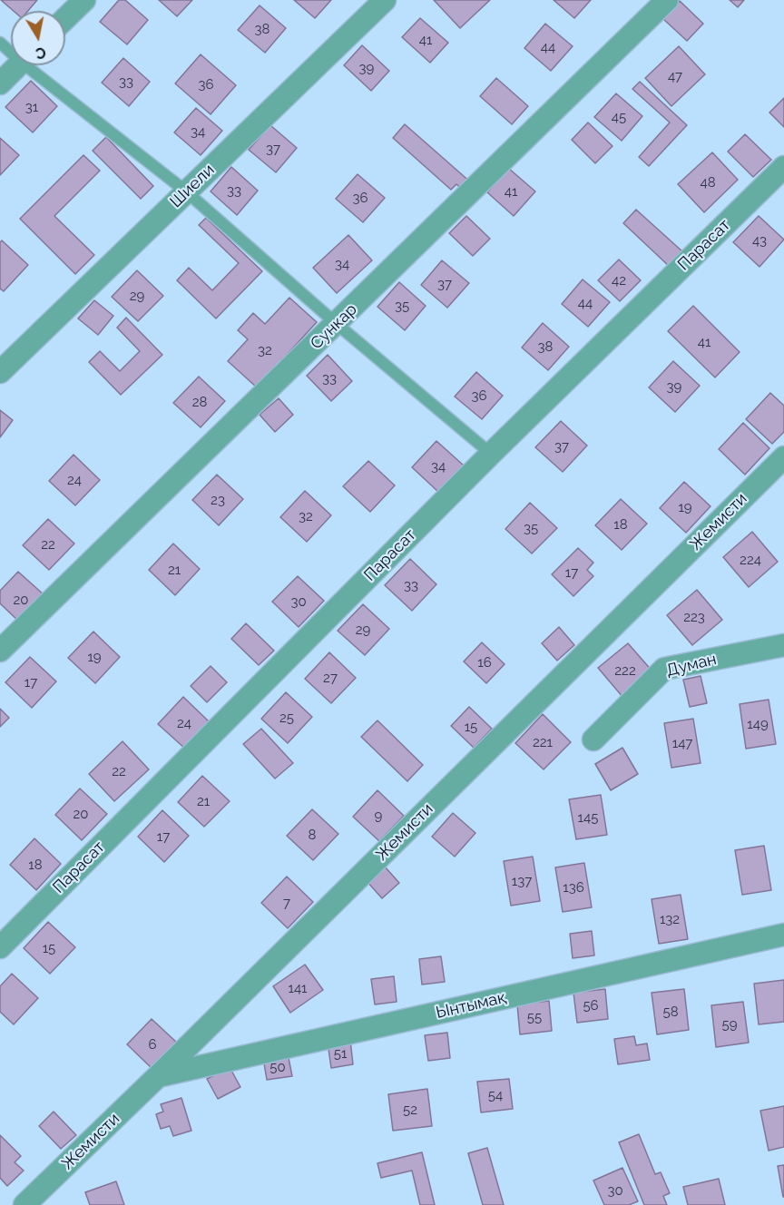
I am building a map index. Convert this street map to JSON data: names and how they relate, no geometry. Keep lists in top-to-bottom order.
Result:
{
  "streets": {
    "street": [
      "Шиели",
      "Парасат",
      "Сункар",
      "Жемисти",
      "Думан",
      "Ынтымақ"
    ]
  },
  "crossings": [
    ["Жемисти", "Ынтымақ"]
  ],
  "house_numbers": [
    "38",
    "41",
    "44",
    "39",
    "47",
    "33",
    "36",
    "31",
    "45",
    "34",
    "37",
    "48",
    "33",
    "41",
    "36",
    "43",
    "34",
    "42",
    "37",
    "29",
    "44",
    "35",
    "41",
    "38",
    "32",
    "33",
    "39",
    "36",
    "28",
    "37",
    "34",
    "24",
    "23",
    "19",
    "32",
    "18",
    "35",
    "22",
    "224",
    "21",
    "17",
    "33",
    "20",
    "30",
    "223",
    "29",
    "19",
    "16",
    "222",
    "27",
    "17",
    "25",
    "24",
    "149",
    "15",
    "221",
    "147",
    "22",
    "21",
    "20",
    "9",
    "145",
    "8",
    "17",
    "18",
    "137",
    "136",
    "7",
    "132",
    "15",
    "141",
    "56",
    "58",
    "55",
    "59",
    "6",
    "51",
    "50",
    "54",
    "52",
    "30"
  ],
  "north": "bottom"
}
